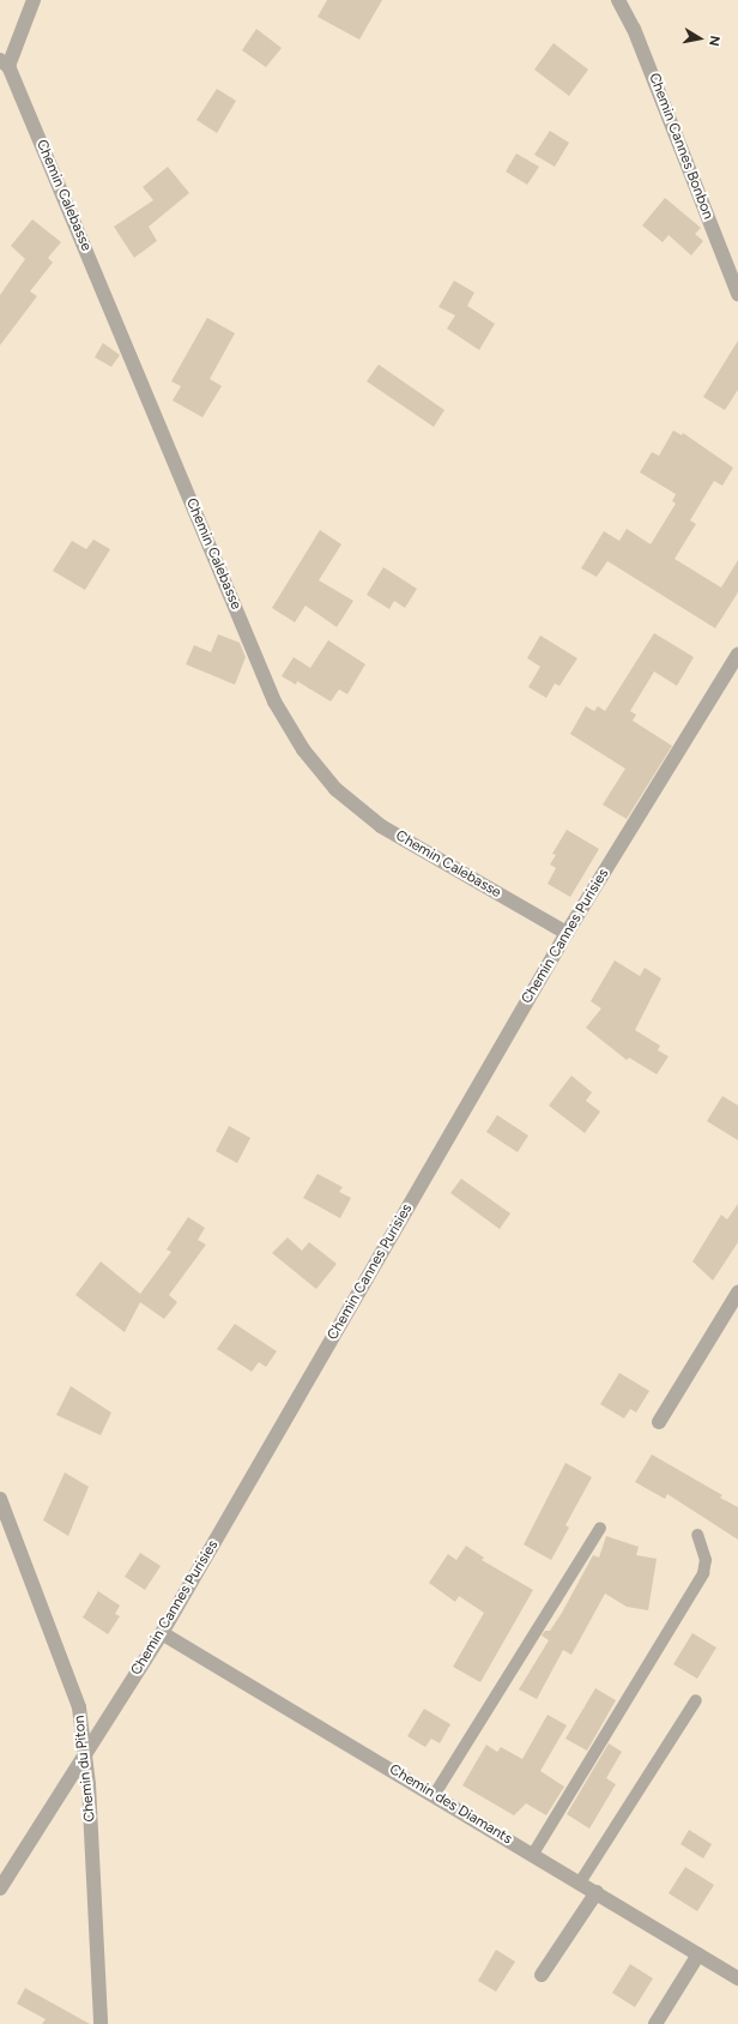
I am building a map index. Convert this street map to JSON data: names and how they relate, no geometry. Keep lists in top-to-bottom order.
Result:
{
  "streets": {
    "street": [
      "Chemin Cannes Bonbon",
      "Chemin Calebasse",
      "Chemin Cannes Purisies",
      "Chemin du Piton",
      "Chemin des Diamants"
    ]
  },
  "crossings": [
    ["Chemin Calebasse", "Chemin Cannes Purisies"],
    ["Chemin Cannes Purisies", "Chemin du Piton"],
    ["Chemin Cannes Purisies", "Chemin des Diamants"]
  ],
  "north": "right"
}
